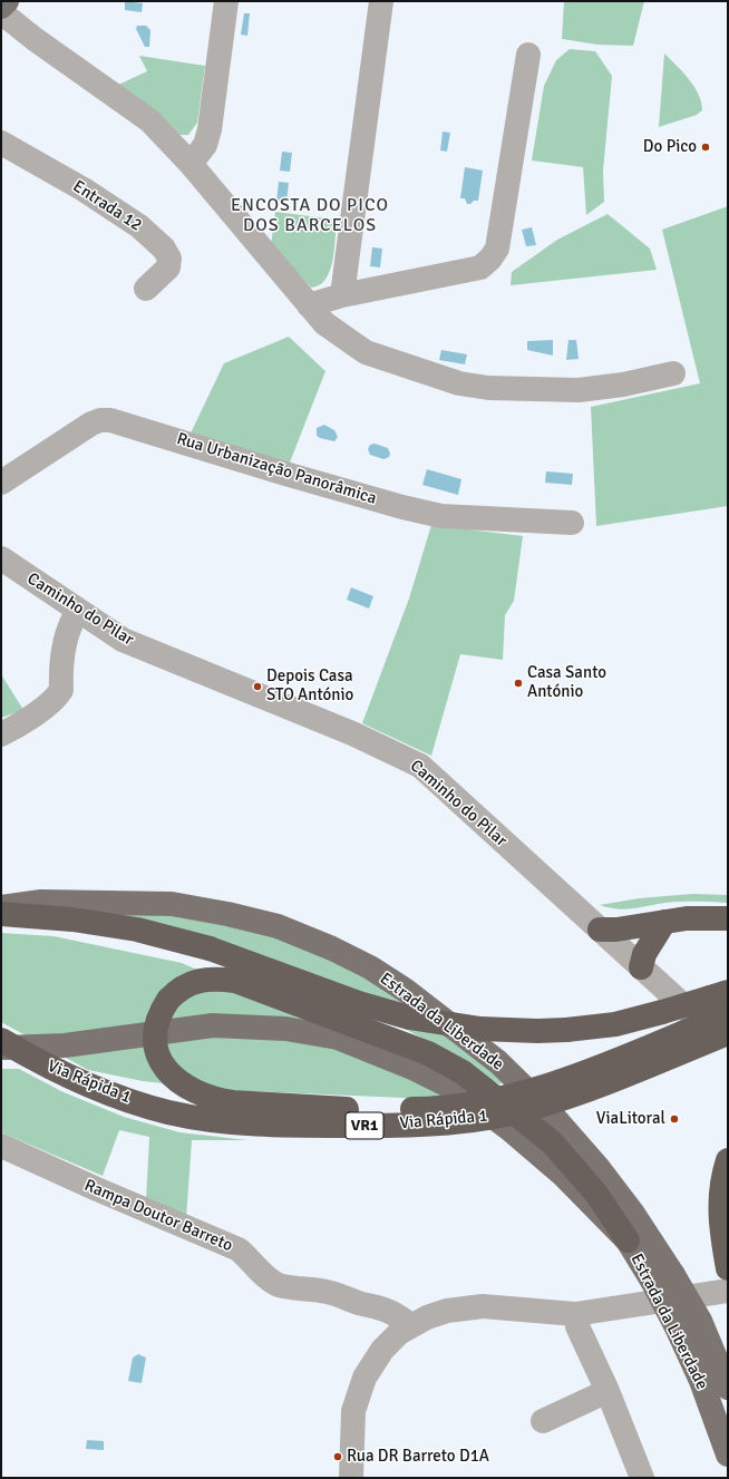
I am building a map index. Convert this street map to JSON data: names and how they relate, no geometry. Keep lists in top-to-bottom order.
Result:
{
  "streets": {
    "highway": ["Via Rápida 1", "VR1"],
    "main road": ["Estrada da Liberdade"],
    "street": [
      "Entrada 12",
      "Rua Urbanização Panorâmica",
      "Caminho do Pilar",
      "Rampa Doutor Barreto"
    ]
  },
  "districts": ["ENCOSTA DO PICO DOS BARCELOS"],
  "places": [
    "Do Pico",
    "Casa Santo António",
    "Depois Casa STO António",
    "ViaLitoral",
    "Rua DR Barreto D1A"
  ]
}
